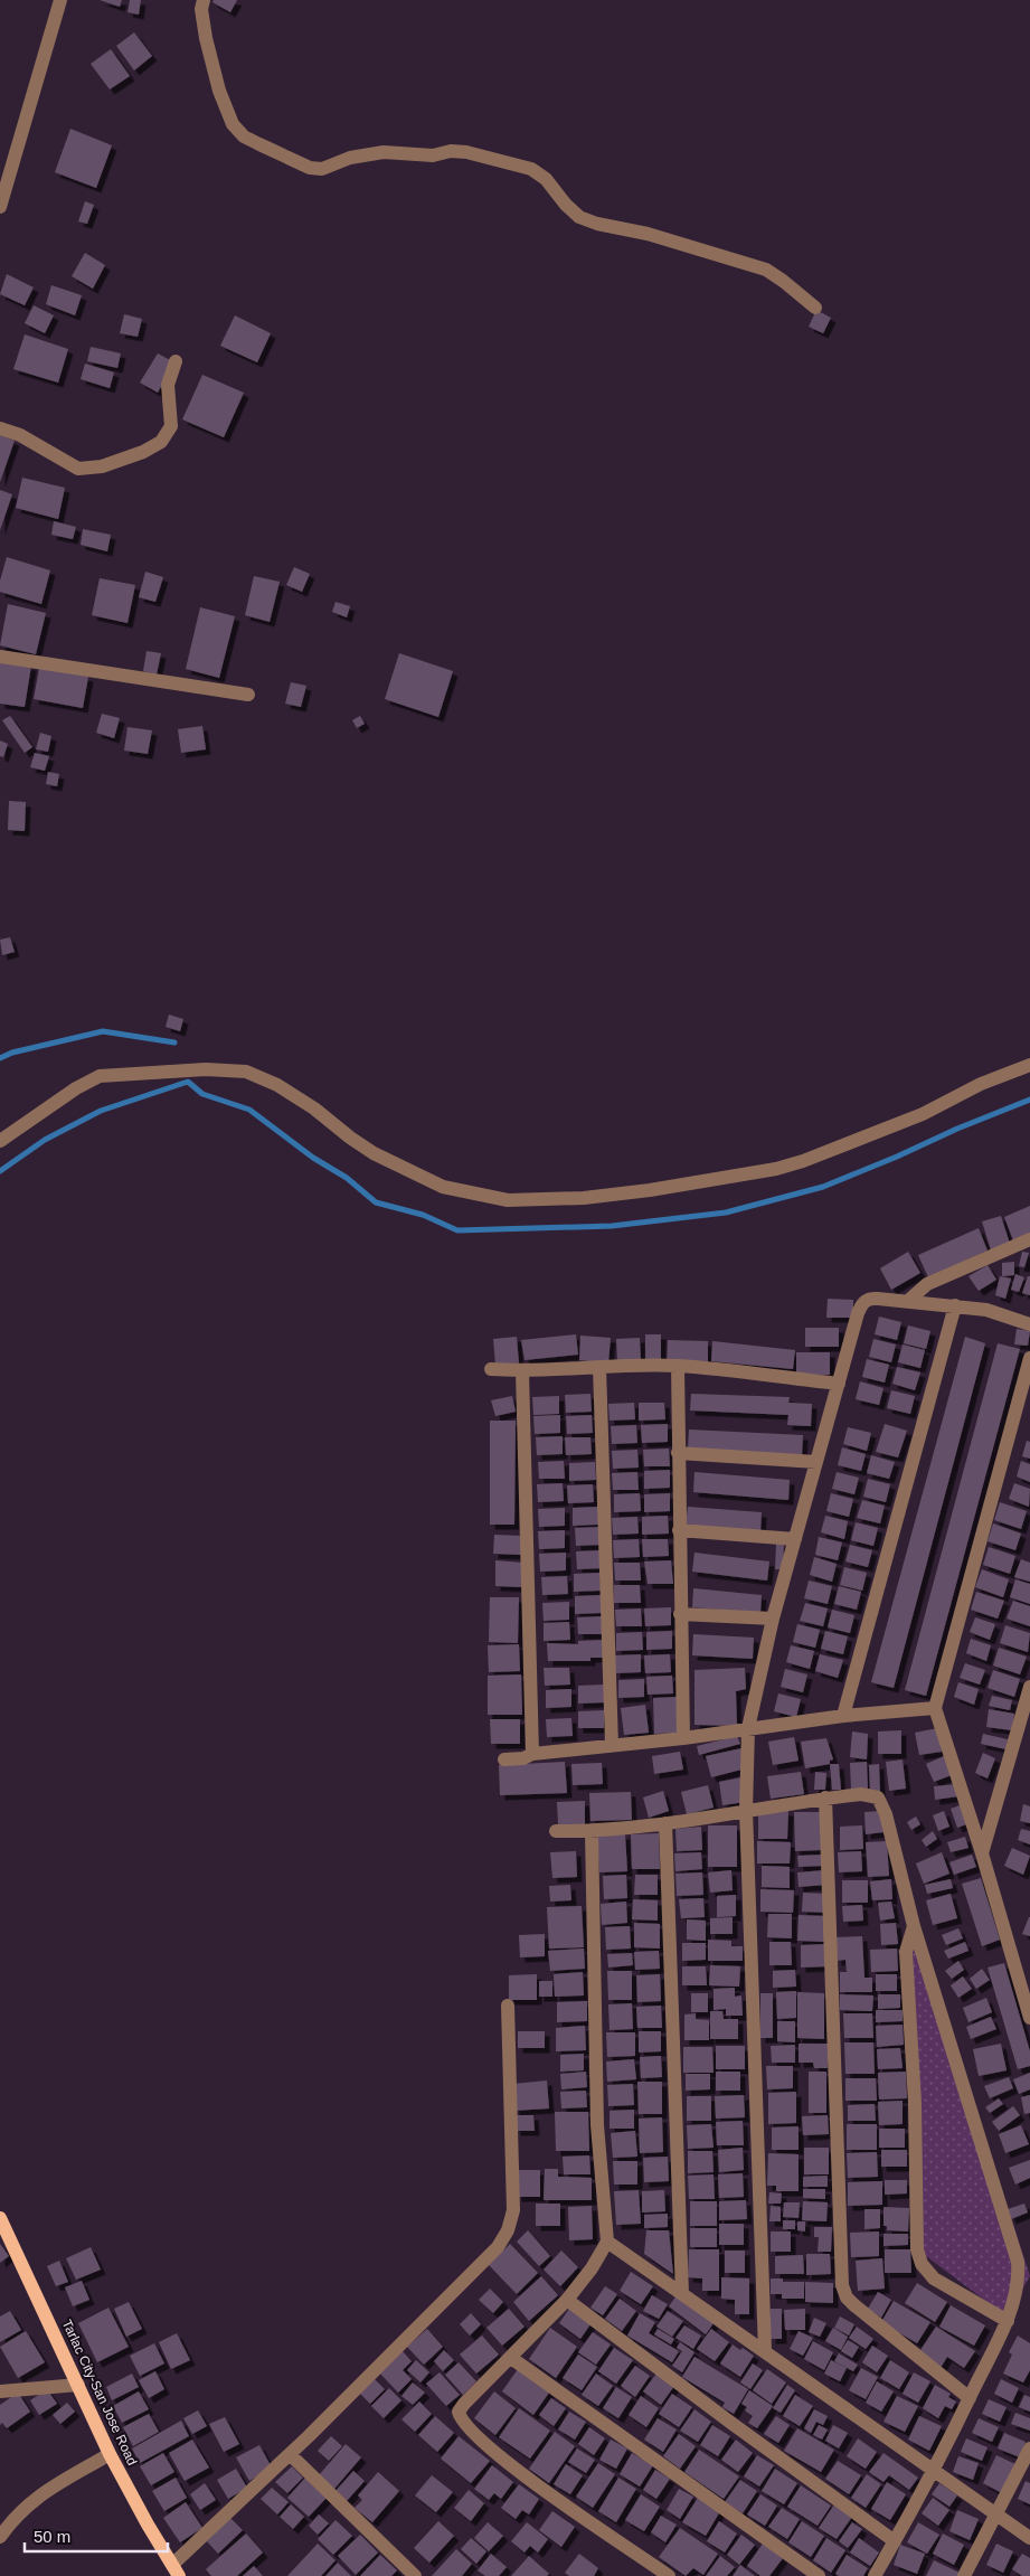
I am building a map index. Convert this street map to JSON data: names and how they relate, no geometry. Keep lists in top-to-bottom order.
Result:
{
  "streets": {
    "main road": ["Tarlac City-San Jose Road"]
  },
  "scale_bar": "50 m"
}
